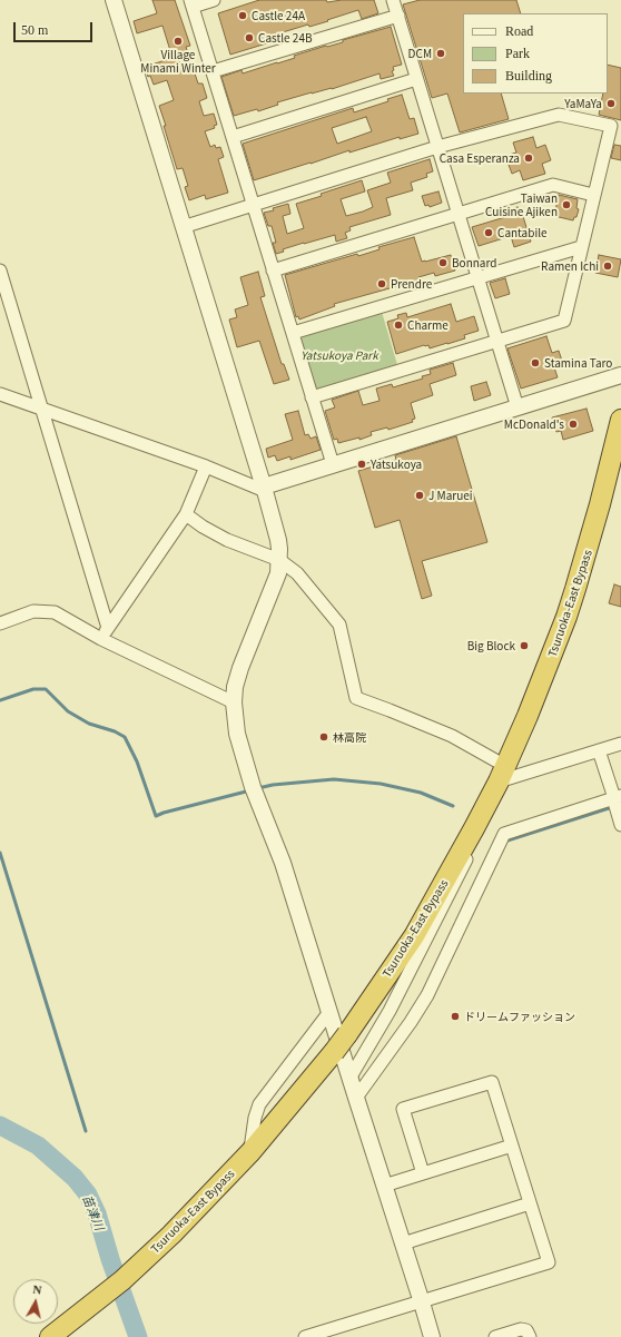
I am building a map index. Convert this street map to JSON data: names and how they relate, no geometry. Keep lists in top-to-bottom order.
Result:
{
  "streets": {
    "highway": ["Tsuruoka-East Bypass"]
  },
  "water": ["苗津川"],
  "parks": ["Yatsukoya Park"],
  "places": [
    "Castle 24A",
    "Castle 24B",
    "Village Minami Winter",
    "DCM",
    "YaMaYa",
    "Casa Esperanza",
    "Taiwan Cuisine Ajiken",
    "Cantabile",
    "Bonnard",
    "Ramen Ichi",
    "Prendre",
    "Charme",
    "Stamina Taro",
    "McDonald's",
    "Yatsukoya",
    "J Maruei",
    "Big Block",
    "林高院",
    "ドリームファッション"
  ],
  "legend": ["Road", "Park", "Building"],
  "scale_bar": "50 m",
  "north": "top"
}
